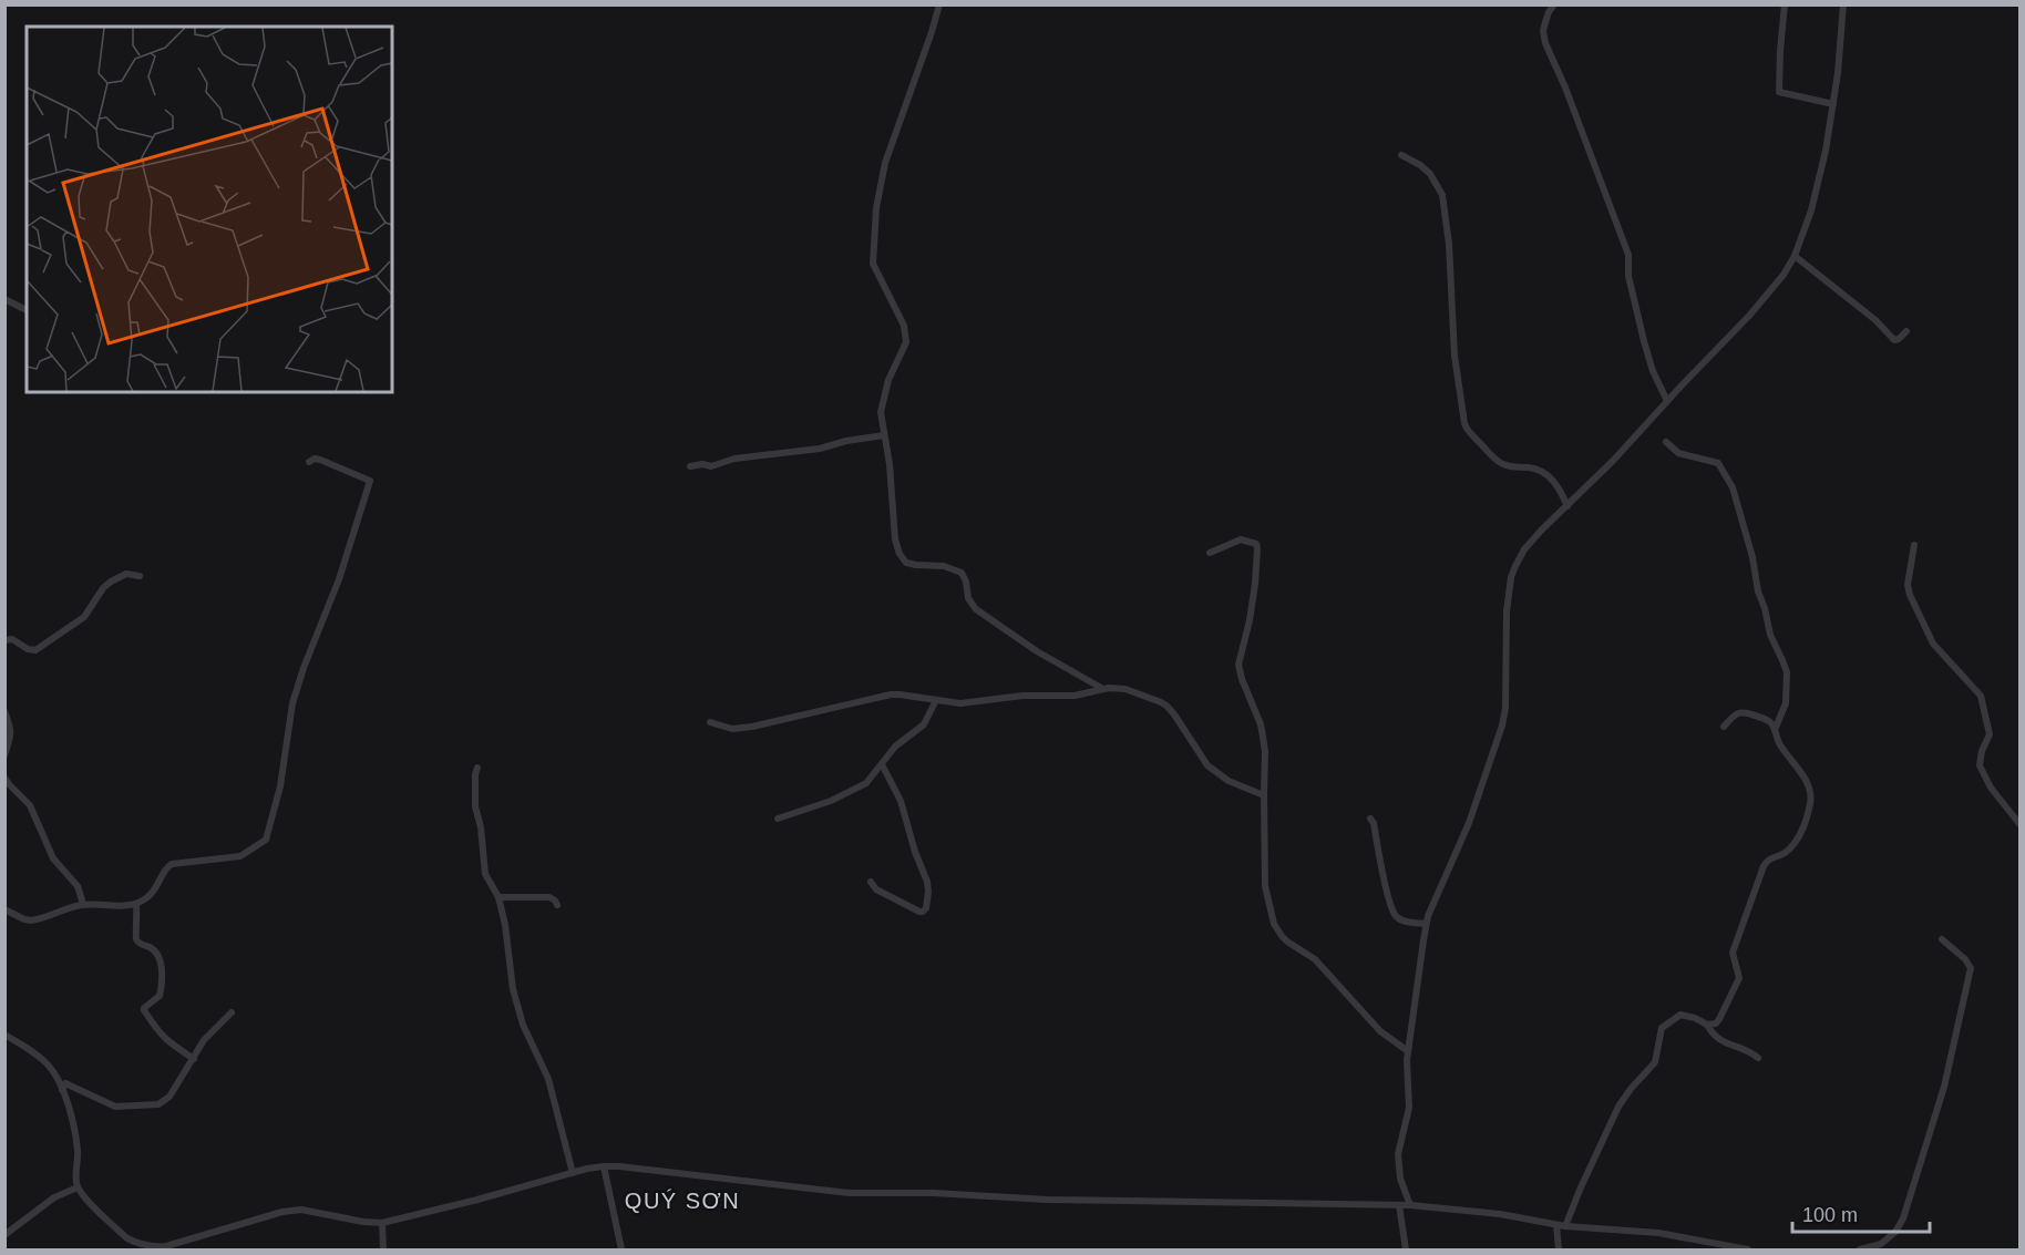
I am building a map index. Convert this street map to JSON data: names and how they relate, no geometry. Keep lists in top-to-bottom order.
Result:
{
  "districts": ["QUÝ SƠN"],
  "scale_bar": "100 m"
}
